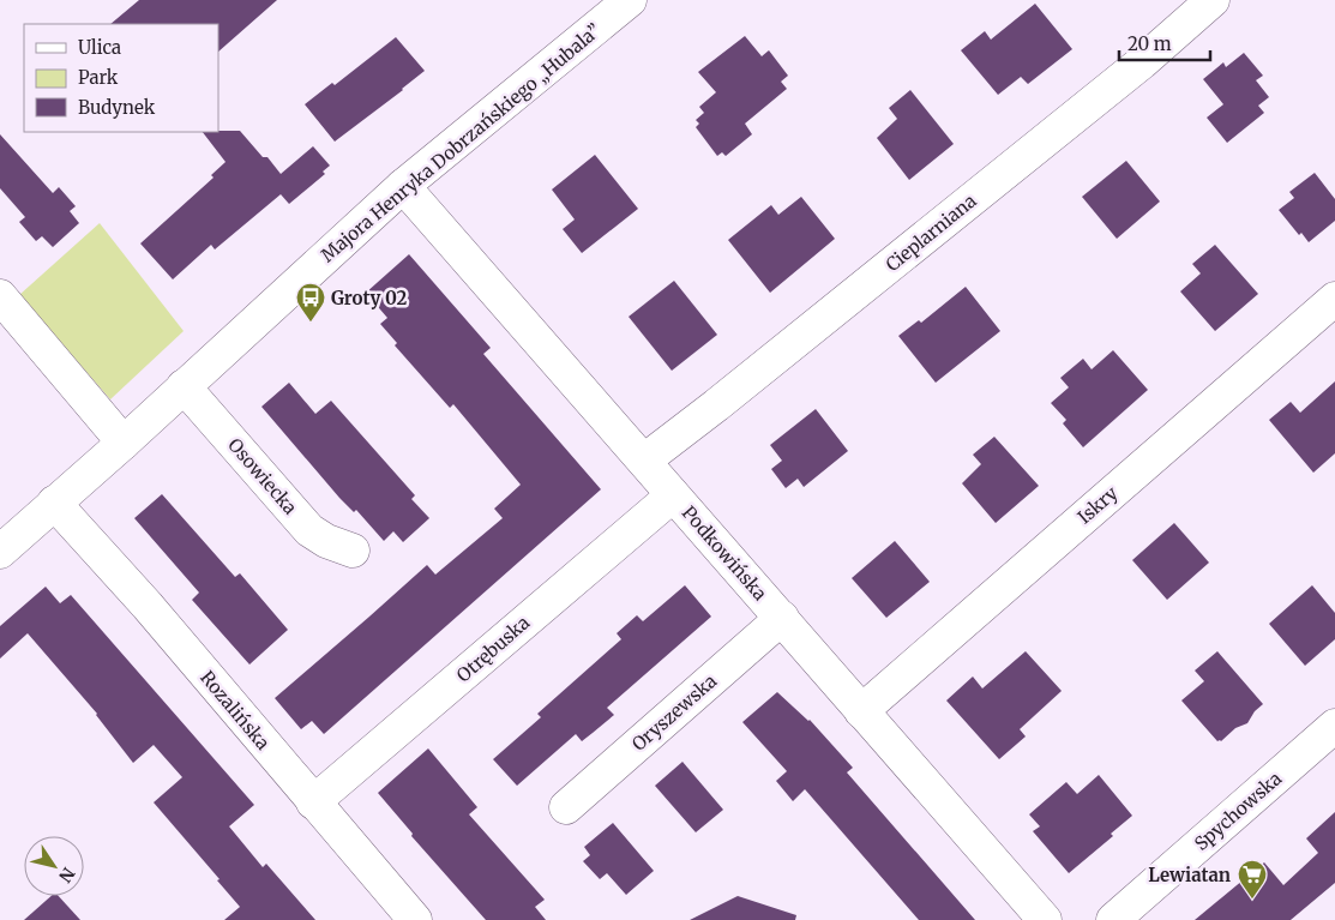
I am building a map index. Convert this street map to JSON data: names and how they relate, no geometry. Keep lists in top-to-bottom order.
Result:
{
  "streets": {
    "street": [
      "Majora Henryka Dobrzańskiego „Hubala”",
      "Cieplarniana",
      "Osowiecka",
      "Iskry",
      "Podkowińska",
      "Otrębuska",
      "Rozalińska",
      "Oryszewska",
      "Spychowska"
    ]
  },
  "crossings": [
    ["Majora Henryka Dobrzańskiego „Hubala”", "Osowiecka"],
    ["Majora Henryka Dobrzańskiego „Hubala”", "Podkowińska"],
    ["Majora Henryka Dobrzańskiego „Hubala”", "Rozalińska"],
    ["Cieplarniana", "Podkowińska"],
    ["Iskry", "Podkowińska"],
    ["Podkowińska", "Otrębuska"],
    ["Podkowińska", "Oryszewska"],
    ["Otrębuska", "Rozalińska"]
  ],
  "places": {
    "bus stop": ["Groty 02"],
    "supermarket": ["Lewiatan"]
  },
  "legend": ["Ulica", "Park", "Budynek"],
  "scale_bar": "20 m",
  "north": "bottom right"
}
